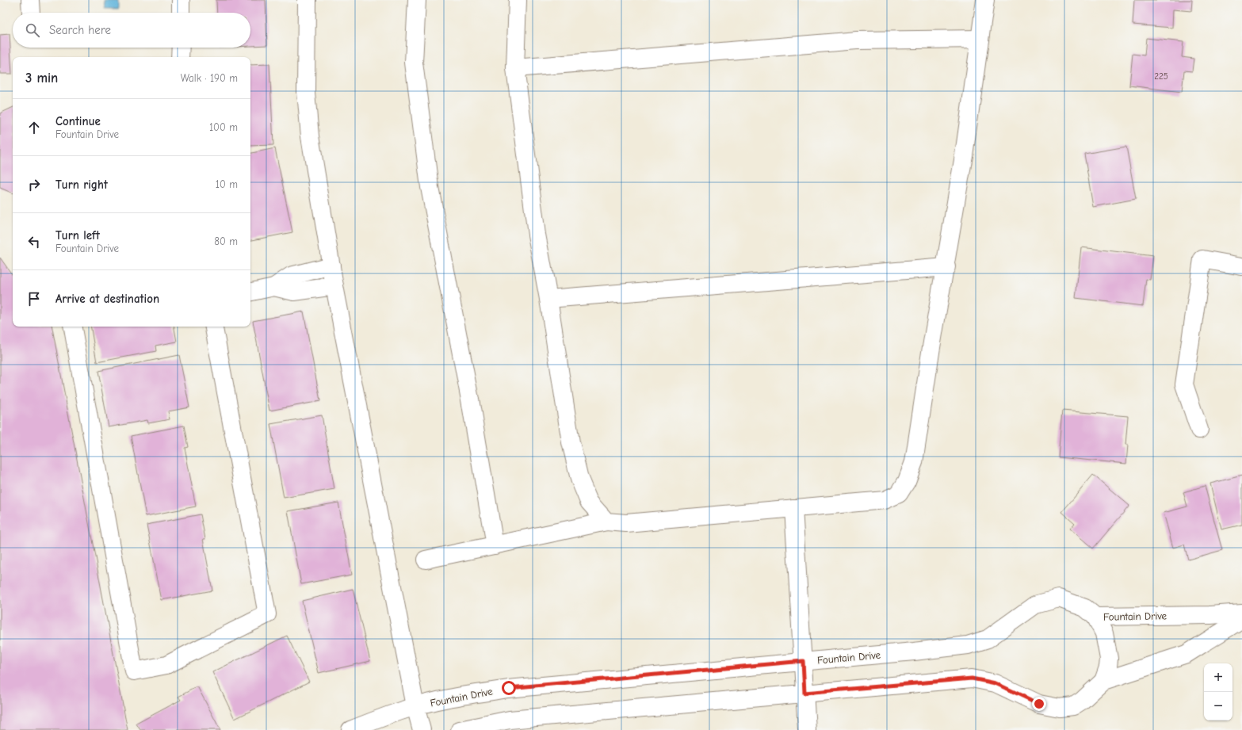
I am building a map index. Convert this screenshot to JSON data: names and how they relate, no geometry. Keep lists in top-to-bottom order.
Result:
{
  "streets": {
    "street": ["Fountain Drive"]
  },
  "house_numbers": ["225"],
  "page": {
    "search": "Search here",
    "heading": ["3 min", "Walk · 190 m"],
    "list": [
      ["Continue", "Fountain Drive", "100 m"],
      ["Turn right", "10 m"],
      ["Turn left", "Fountain Drive", "80 m"],
      "Arrive at destination"
    ],
    "map_buttons": ["+", "−"]
  }
}
